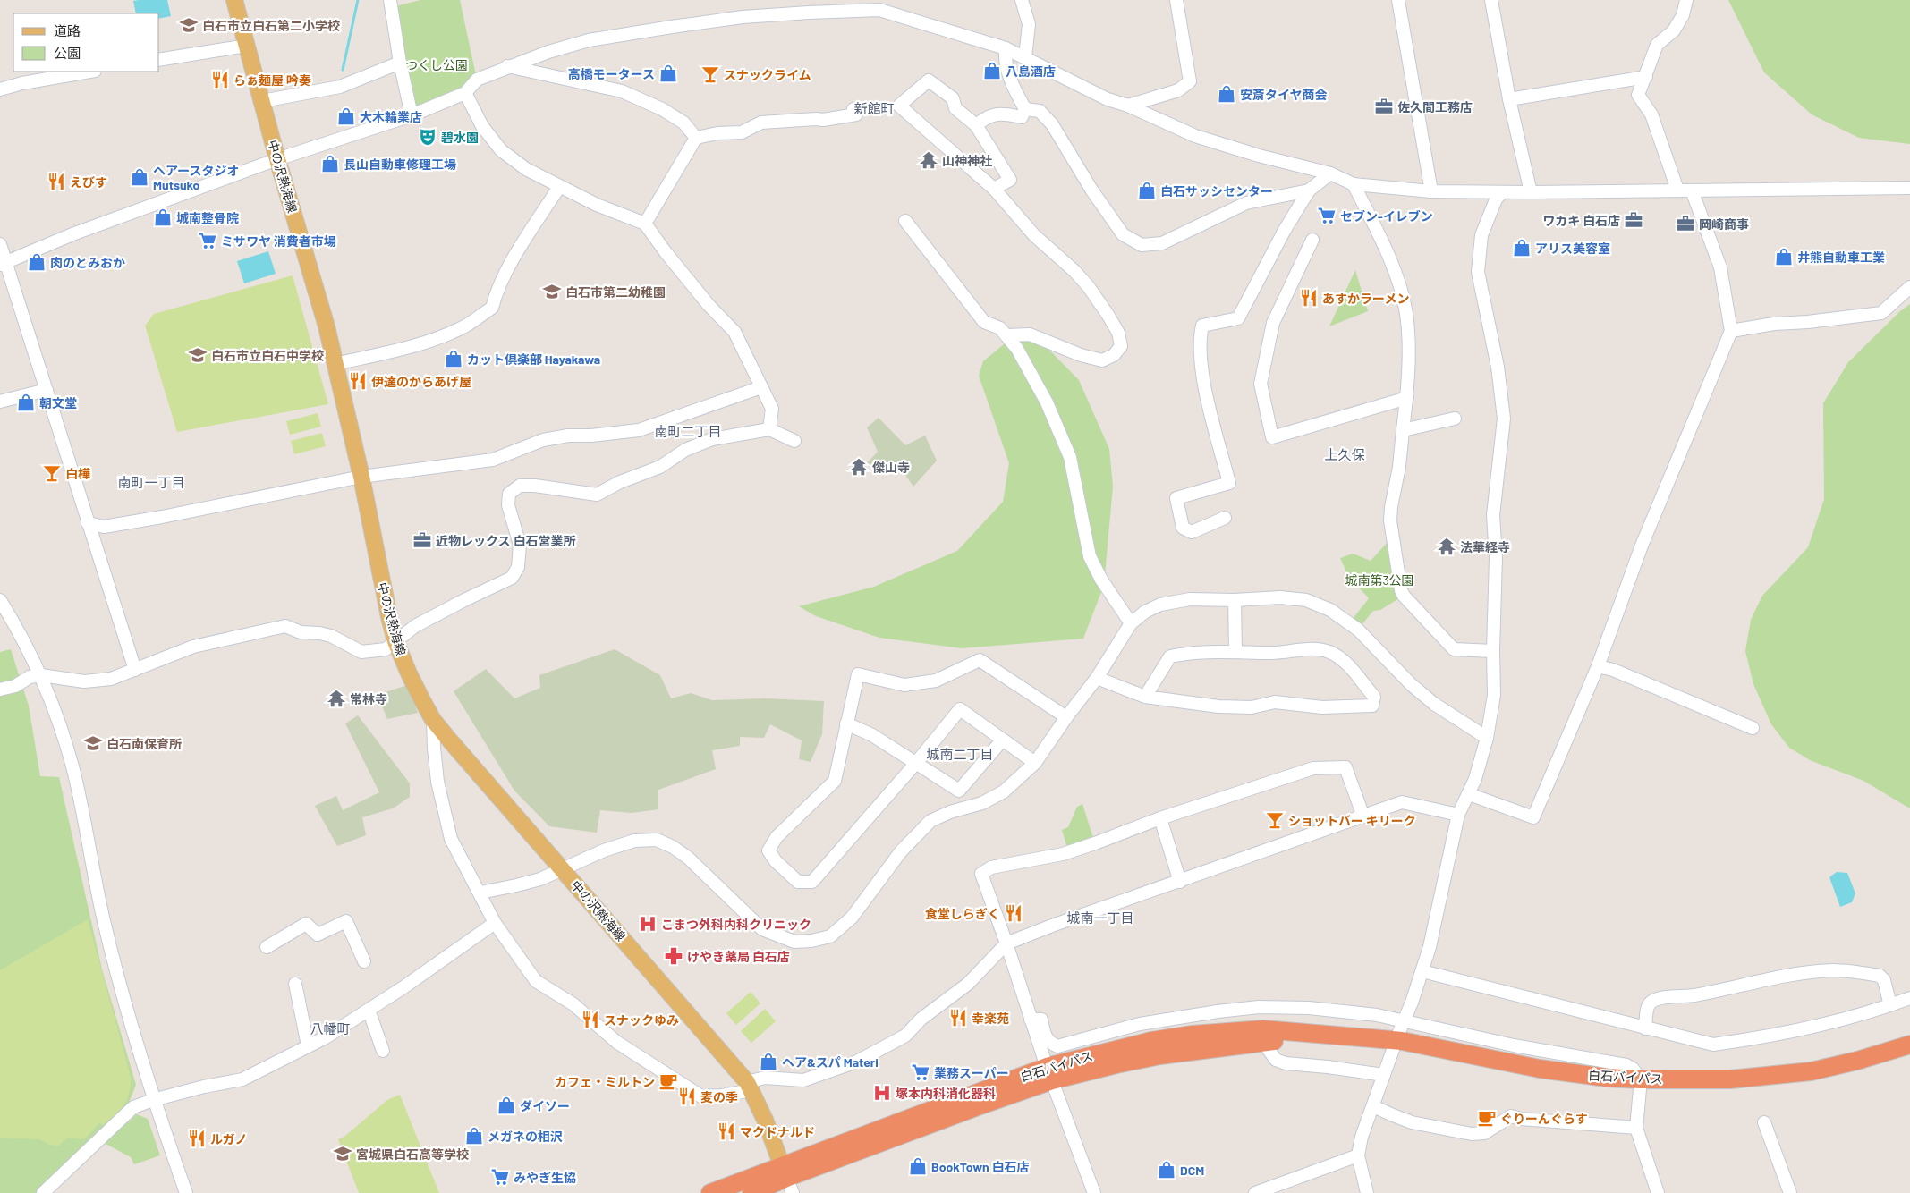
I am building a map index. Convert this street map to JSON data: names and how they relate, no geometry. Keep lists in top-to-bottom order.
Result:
{
  "streets": {
    "highway": ["白石バイパス"],
    "main road": ["中の沢熱海線"]
  },
  "crossings": [
    ["中の沢熱海線", "白石バイパス"]
  ],
  "districts": [
    "新館町",
    "南町二丁目",
    "上久保",
    "南町一丁目",
    "城南二丁目",
    "城南一丁目",
    "八幡町"
  ],
  "parks": ["つくし公園", "城南第3公園"],
  "places": {
    "school or university": [
      "白石市立白石第二小学校",
      "白石市第二幼稚園",
      "白石市立白石中学校",
      "白石南保育所",
      "宮城県白石高等学校"
    ],
    "shop": [
      "八島酒店",
      "高橋モータース",
      "安斎タイヤ商会",
      "大木輪業店",
      "長山自動車修理工場",
      "ヘアースタジオ Mutsuko",
      "白石サッシセンター",
      "城南整骨院",
      "アリス美容室",
      "井熊自動車工業",
      "肉のとみおか",
      "カット倶楽部 Hayakawa",
      "朝文堂",
      "ヘア&スパ Materi",
      "ダイソー",
      "メガネの相沢",
      "BookTown 白石店",
      "DCM"
    ],
    "bar": ["スナックライム", "白樺", "ショットバー キリーク"],
    "restaurant": [
      "らぁ麺屋 吟奏",
      "えびす",
      "あすかラーメン",
      "伊達のからあげ屋",
      "食堂しらぎく",
      "幸楽苑",
      "スナックゆみ",
      "麦の季",
      "マクドナルド",
      "ルガノ"
    ],
    "office": [
      "佐久間工務店",
      "ワカキ 白石店",
      "岡崎商事",
      "近物レックス 白石営業所"
    ],
    "theatre": ["碧水園"],
    "temple": [
      "山神神社",
      "傑山寺",
      "法華経寺",
      "常林寺"
    ],
    "supermarket": [
      "セブン-イレブン",
      "ミサワヤ 消費者市場",
      "業務スーパー",
      "みやぎ生協"
    ],
    "hospital": ["こまつ外科内科クリニック", "塚本内科消化器科"],
    "pharmacy": ["けやき薬局 白石店"],
    "cafe": ["カフェ・ミルトン", "ぐりーんぐらす"]
  },
  "legend": ["道路", "公園"]
}
